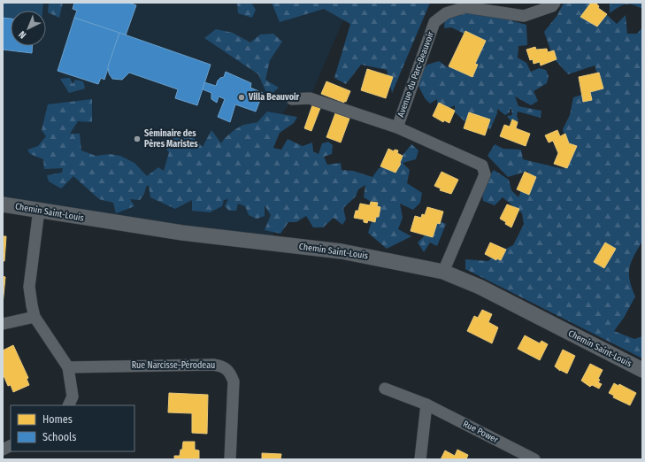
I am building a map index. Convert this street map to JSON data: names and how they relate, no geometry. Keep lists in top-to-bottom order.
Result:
{
  "streets": {
    "street": [
      "Avenue du Parc-Beauvoir",
      "Chemin Saint-Louis",
      "Rue Narcisse-Pérodeau",
      "Rue Power"
    ]
  },
  "crossings": [
    ["Avenue du Parc-Beauvoir", "Chemin Saint-Louis"]
  ],
  "places": ["Villa Beauvoir", "Séminaire des Pères Maristes"],
  "legend": ["Homes", "Schools"],
  "north": "bottom left"
}
